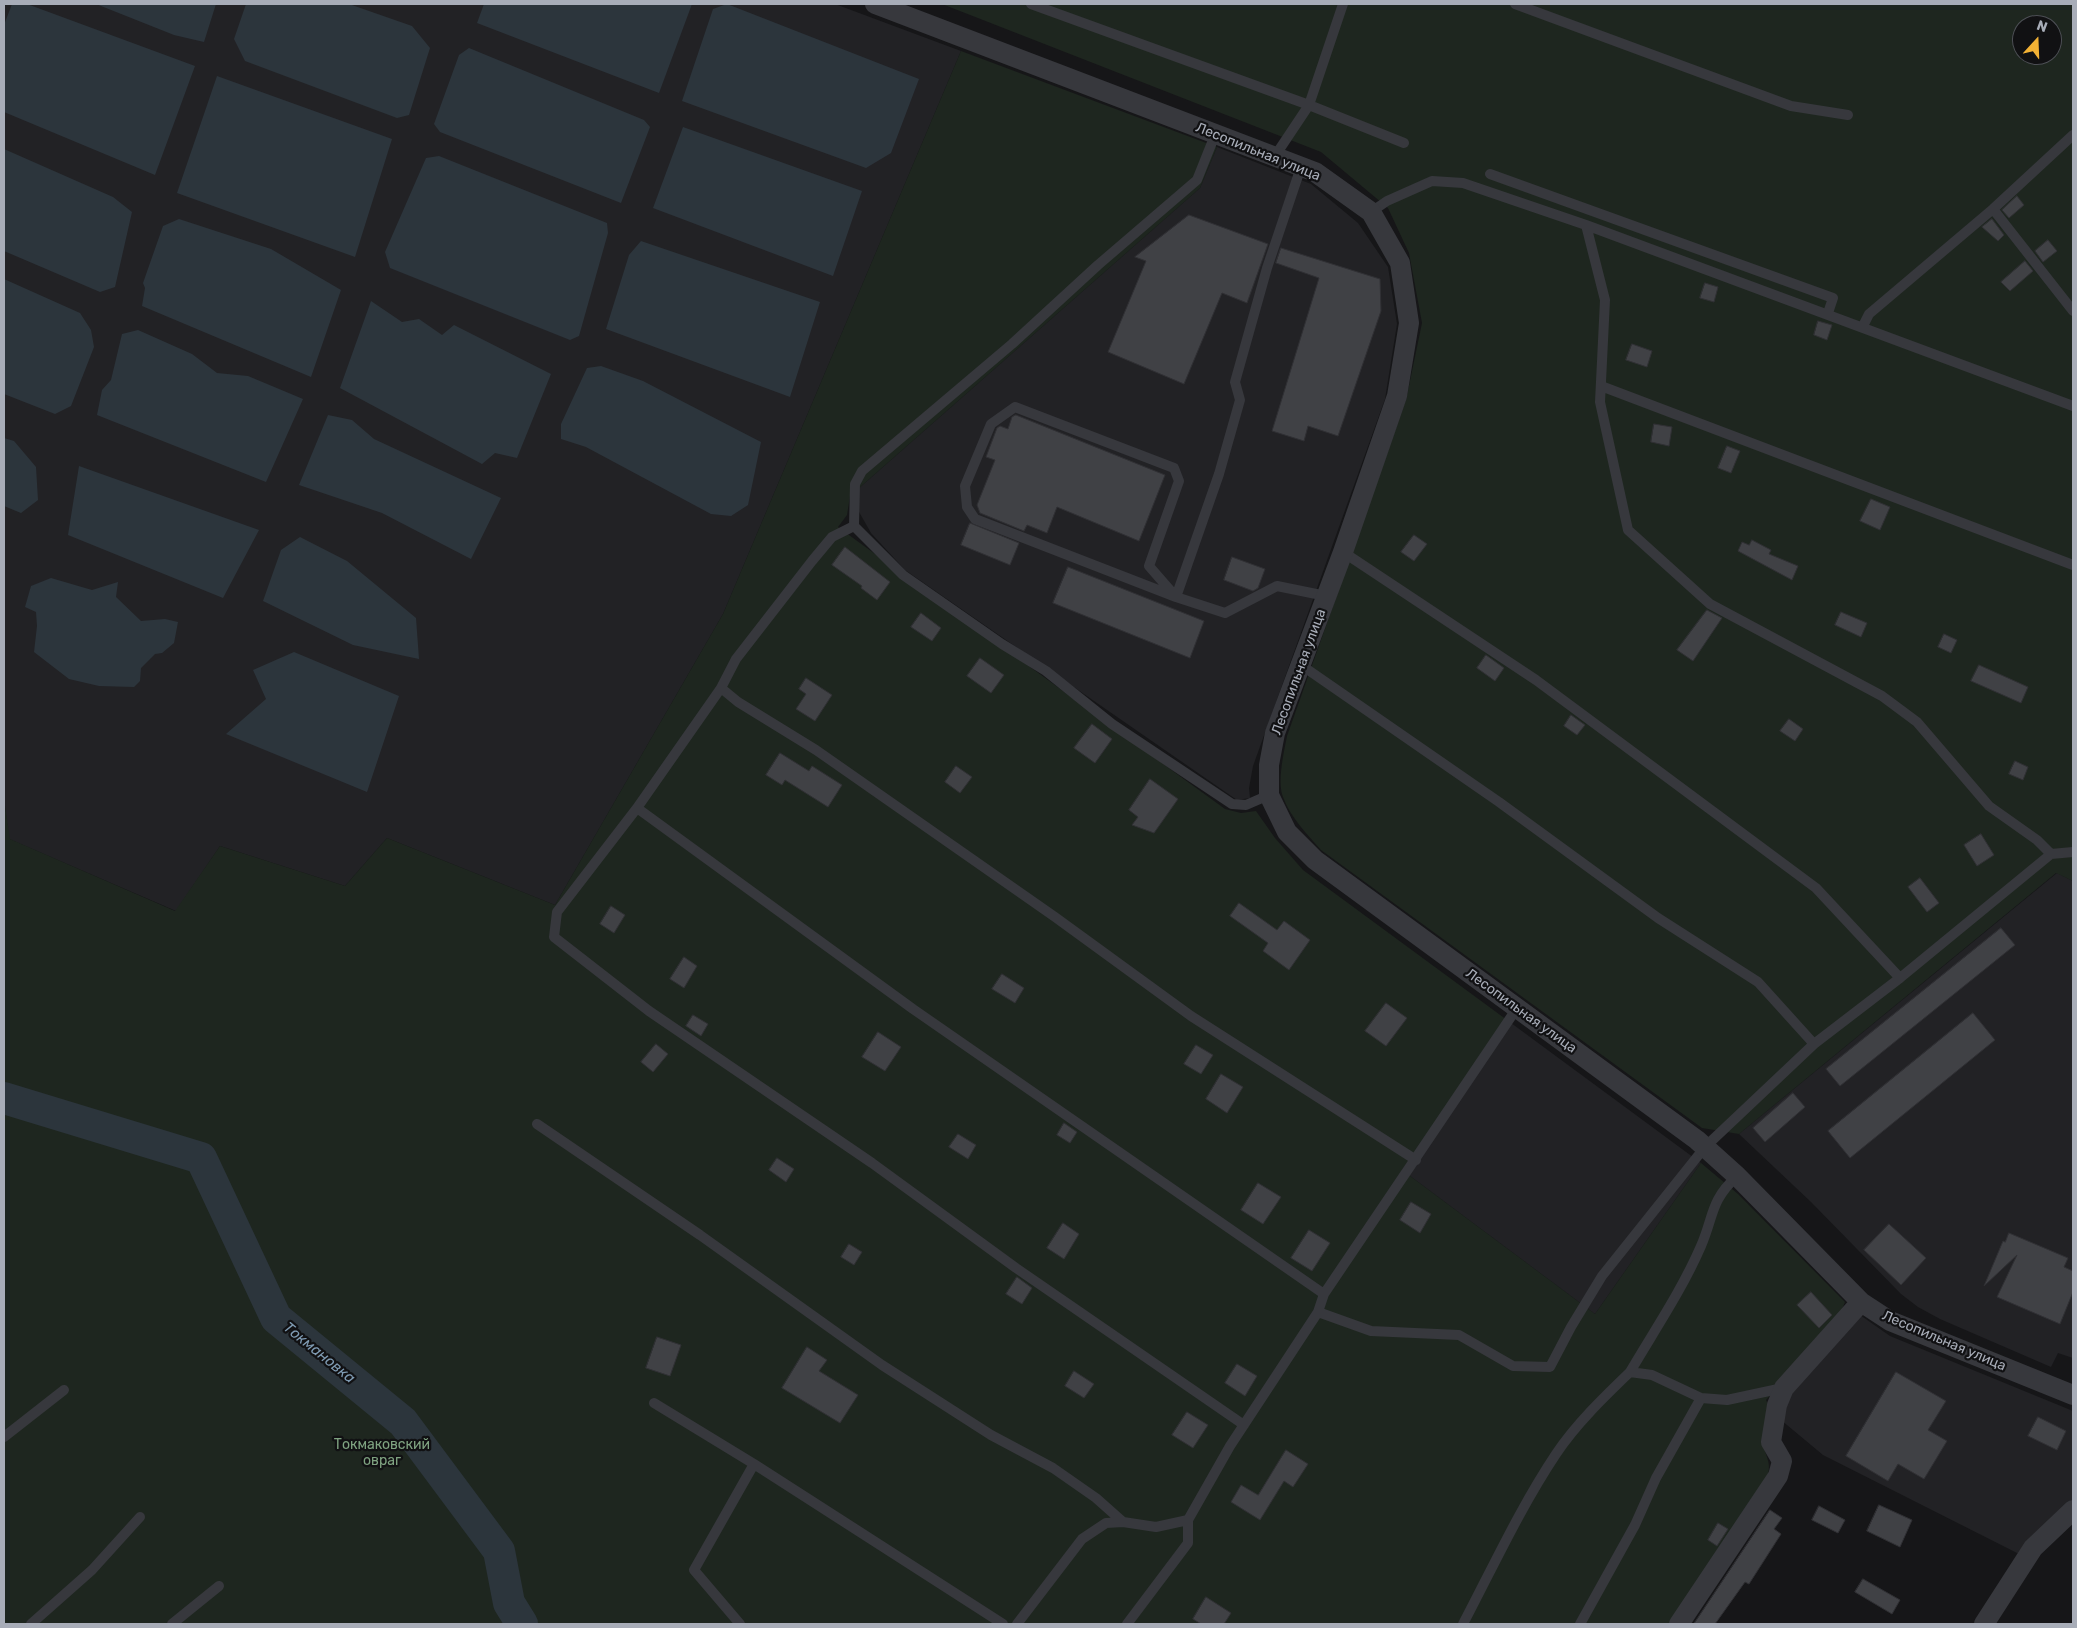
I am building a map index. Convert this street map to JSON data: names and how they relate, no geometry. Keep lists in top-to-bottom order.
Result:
{
  "streets": {
    "street": ["Лесопильная улица"]
  },
  "water": ["Токмановка"],
  "parks": ["Токмаковский овраг"],
  "north": "top"
}
